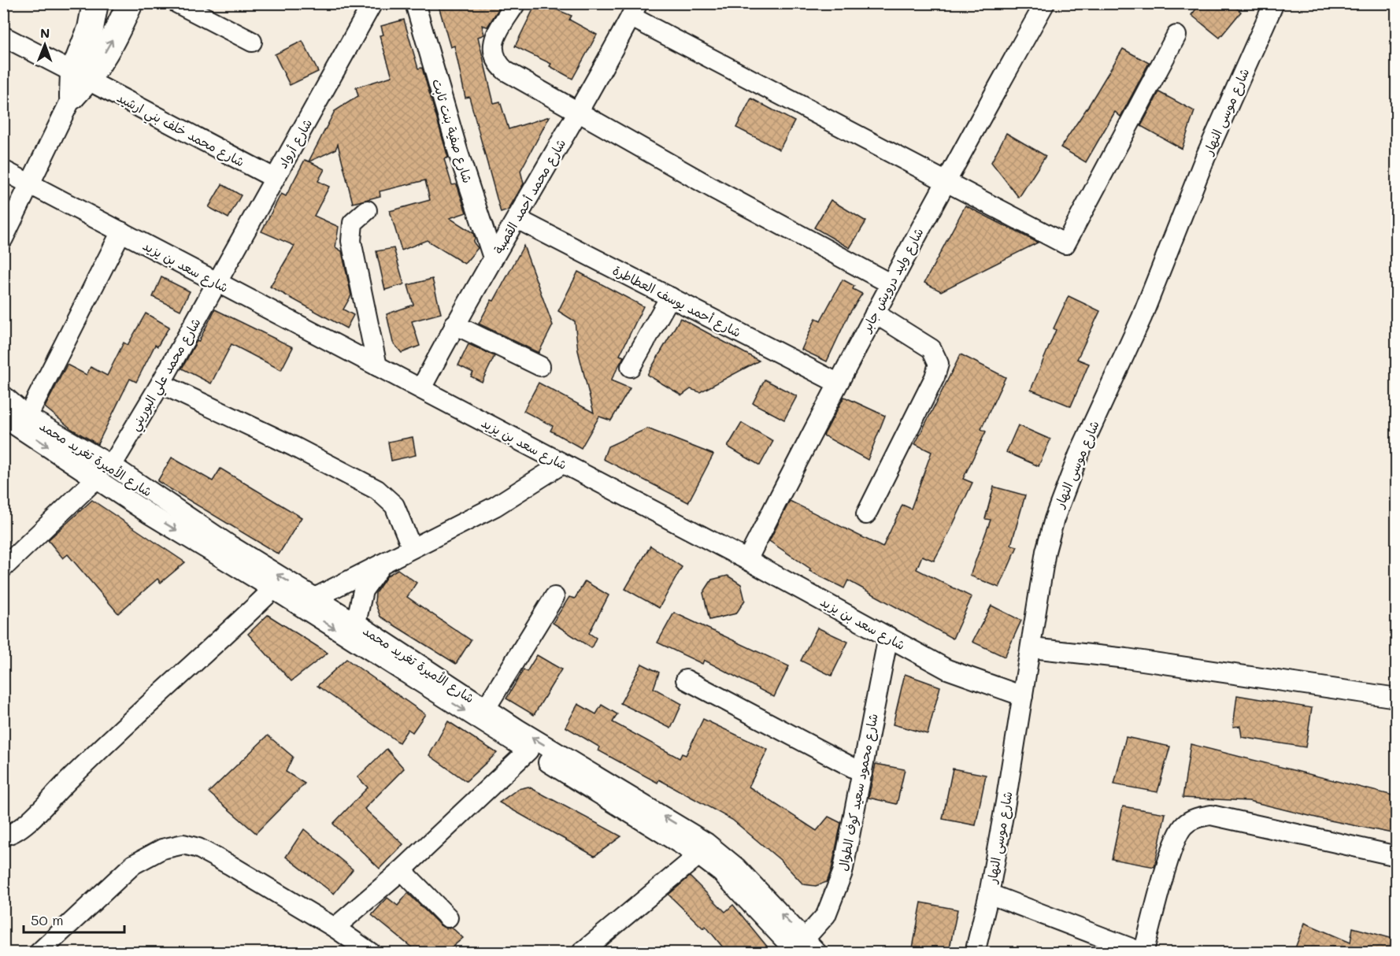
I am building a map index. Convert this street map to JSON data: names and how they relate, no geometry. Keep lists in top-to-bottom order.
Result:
{
  "streets": {
    "street": [
      "شارع موسى النهار",
      "شارع محمد خلف بني ارشيد",
      "شارع صفية بنت ثابت",
      "شارع أرواد",
      "شارع محمد أحمد القصبة",
      "شارع سعد بن يزيد",
      "شارع وليد درويش جابر",
      "شارع أحمد يوسف العطاطرة",
      "شارع محمد علي البوريني",
      "شارع الأميرة تغريد محمد",
      "شارع محمود سعيد كوف الطوال"
    ]
  },
  "crossings": [
    ["شارع موسى النهار", "شارع سعد بن يزيد"],
    ["شارع محمد خلف بني ارشيد", "شارع أرواد"],
    ["شارع صفية بنت ثابت", "شارع محمد أحمد القصبة"],
    ["شارع أرواد", "شارع سعد بن يزيد"],
    ["شارع أرواد", "شارع محمد علي البوريني"],
    ["شارع محمد أحمد القصبة", "شارع سعد بن يزيد"],
    ["شارع محمد أحمد القصبة", "شارع أحمد يوسف العطاطرة"],
    ["شارع سعد بن يزيد", "شارع وليد درويش جابر"],
    ["شارع سعد بن يزيد", "شارع محمد علي البوريني"],
    ["شارع سعد بن يزيد", "شارع محمود سعيد كوف الطوال"],
    ["شارع وليد درويش جابر", "شارع أحمد يوسف العطاطرة"],
    ["شارع محمد علي البوريني", "شارع الأميرة تغريد محمد"],
    ["شارع الأميرة تغريد محمد", "شارع محمود سعيد كوف الطوال"]
  ],
  "scale_bar": "50 m",
  "north": "top"
}
